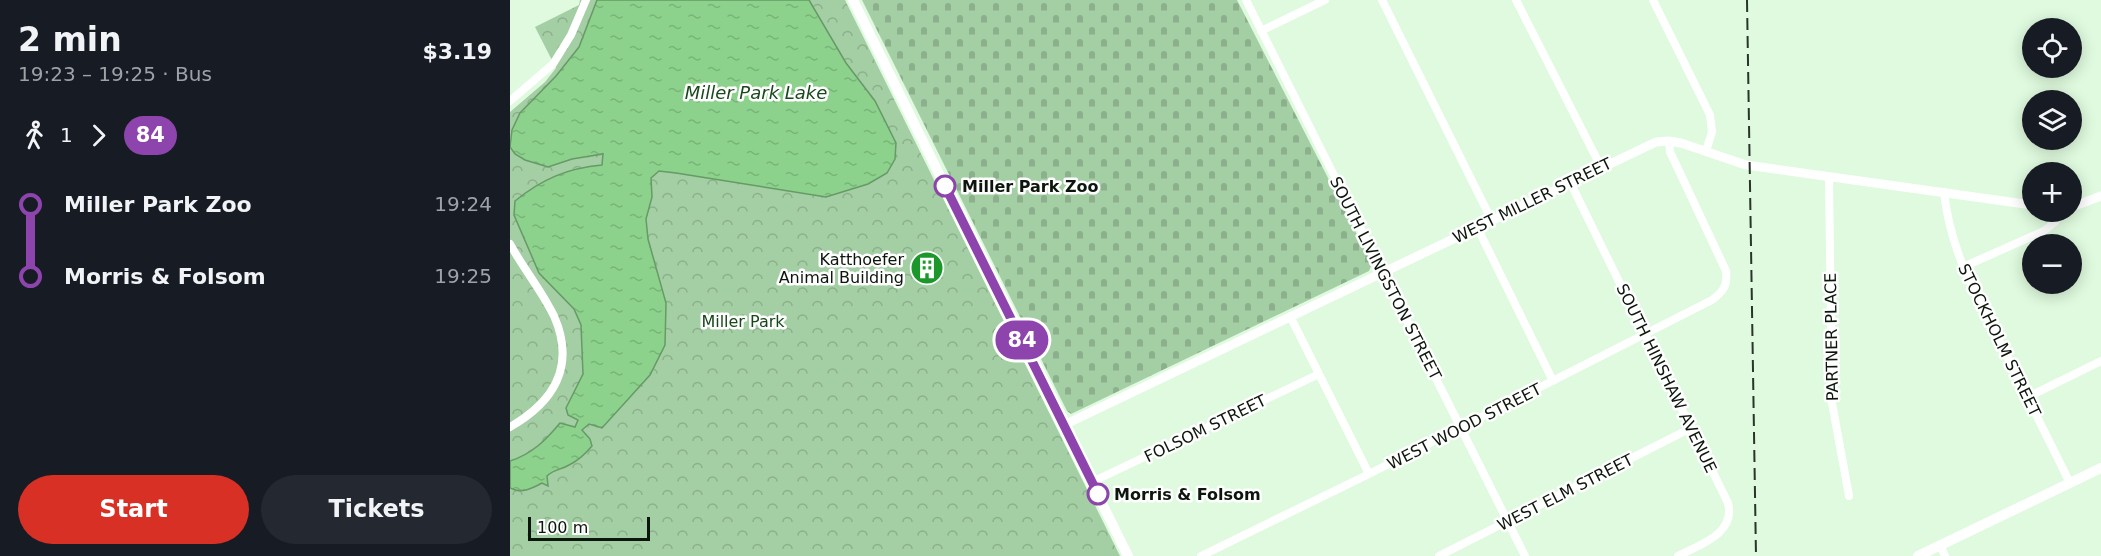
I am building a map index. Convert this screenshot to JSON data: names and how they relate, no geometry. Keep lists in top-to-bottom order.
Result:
{
  "streets": {
    "street": [
      "WEST MILLER STREET",
      "SOUTH LIVINGSTON STREET",
      "PARTNER PLACE",
      "STOCKHOLM STREET",
      "SOUTH HINSHAW AVENUE",
      "WEST WOOD STREET",
      "FOLSOM STREET",
      "WEST ELM STREET"
    ]
  },
  "crossings": [
    ["WEST MILLER STREET", "SOUTH LIVINGSTON STREET"],
    ["WEST MILLER STREET", "PARTNER PLACE"],
    ["WEST MILLER STREET", "STOCKHOLM STREET"],
    ["WEST MILLER STREET", "SOUTH HINSHAW AVENUE"],
    ["WEST MILLER STREET", "WEST WOOD STREET"],
    ["SOUTH LIVINGSTON STREET", "WEST WOOD STREET"],
    ["SOUTH LIVINGSTON STREET", "WEST ELM STREET"],
    ["SOUTH HINSHAW AVENUE", "WEST WOOD STREET"],
    ["SOUTH HINSHAW AVENUE", "WEST ELM STREET"]
  ],
  "water": ["Miller Park Lake"],
  "parks": ["Miller Park"],
  "places": {
    "other": ["Miller Park Zoo", "Morris & Folsom"],
    "building": ["Katthoefer Animal Building"]
  },
  "lines": ["bus line 84"],
  "scale_bar": "100 m",
  "page": {
    "heading": ["2 min", "19:23 – 19:25 · Bus", "$3.19"],
    "on_map": "84",
    "map_buttons": ["+", "−"],
    "legs": ["1", "84"],
    "list": [
      {
        "name": "Miller Park Zoo",
        "value": "19:24"
      },
      {
        "name": "Morris & Folsom",
        "value": "19:25"
      }
    ],
    "buttons": ["Start", "Tickets"],
    "scale": "100 m"
  }
}
